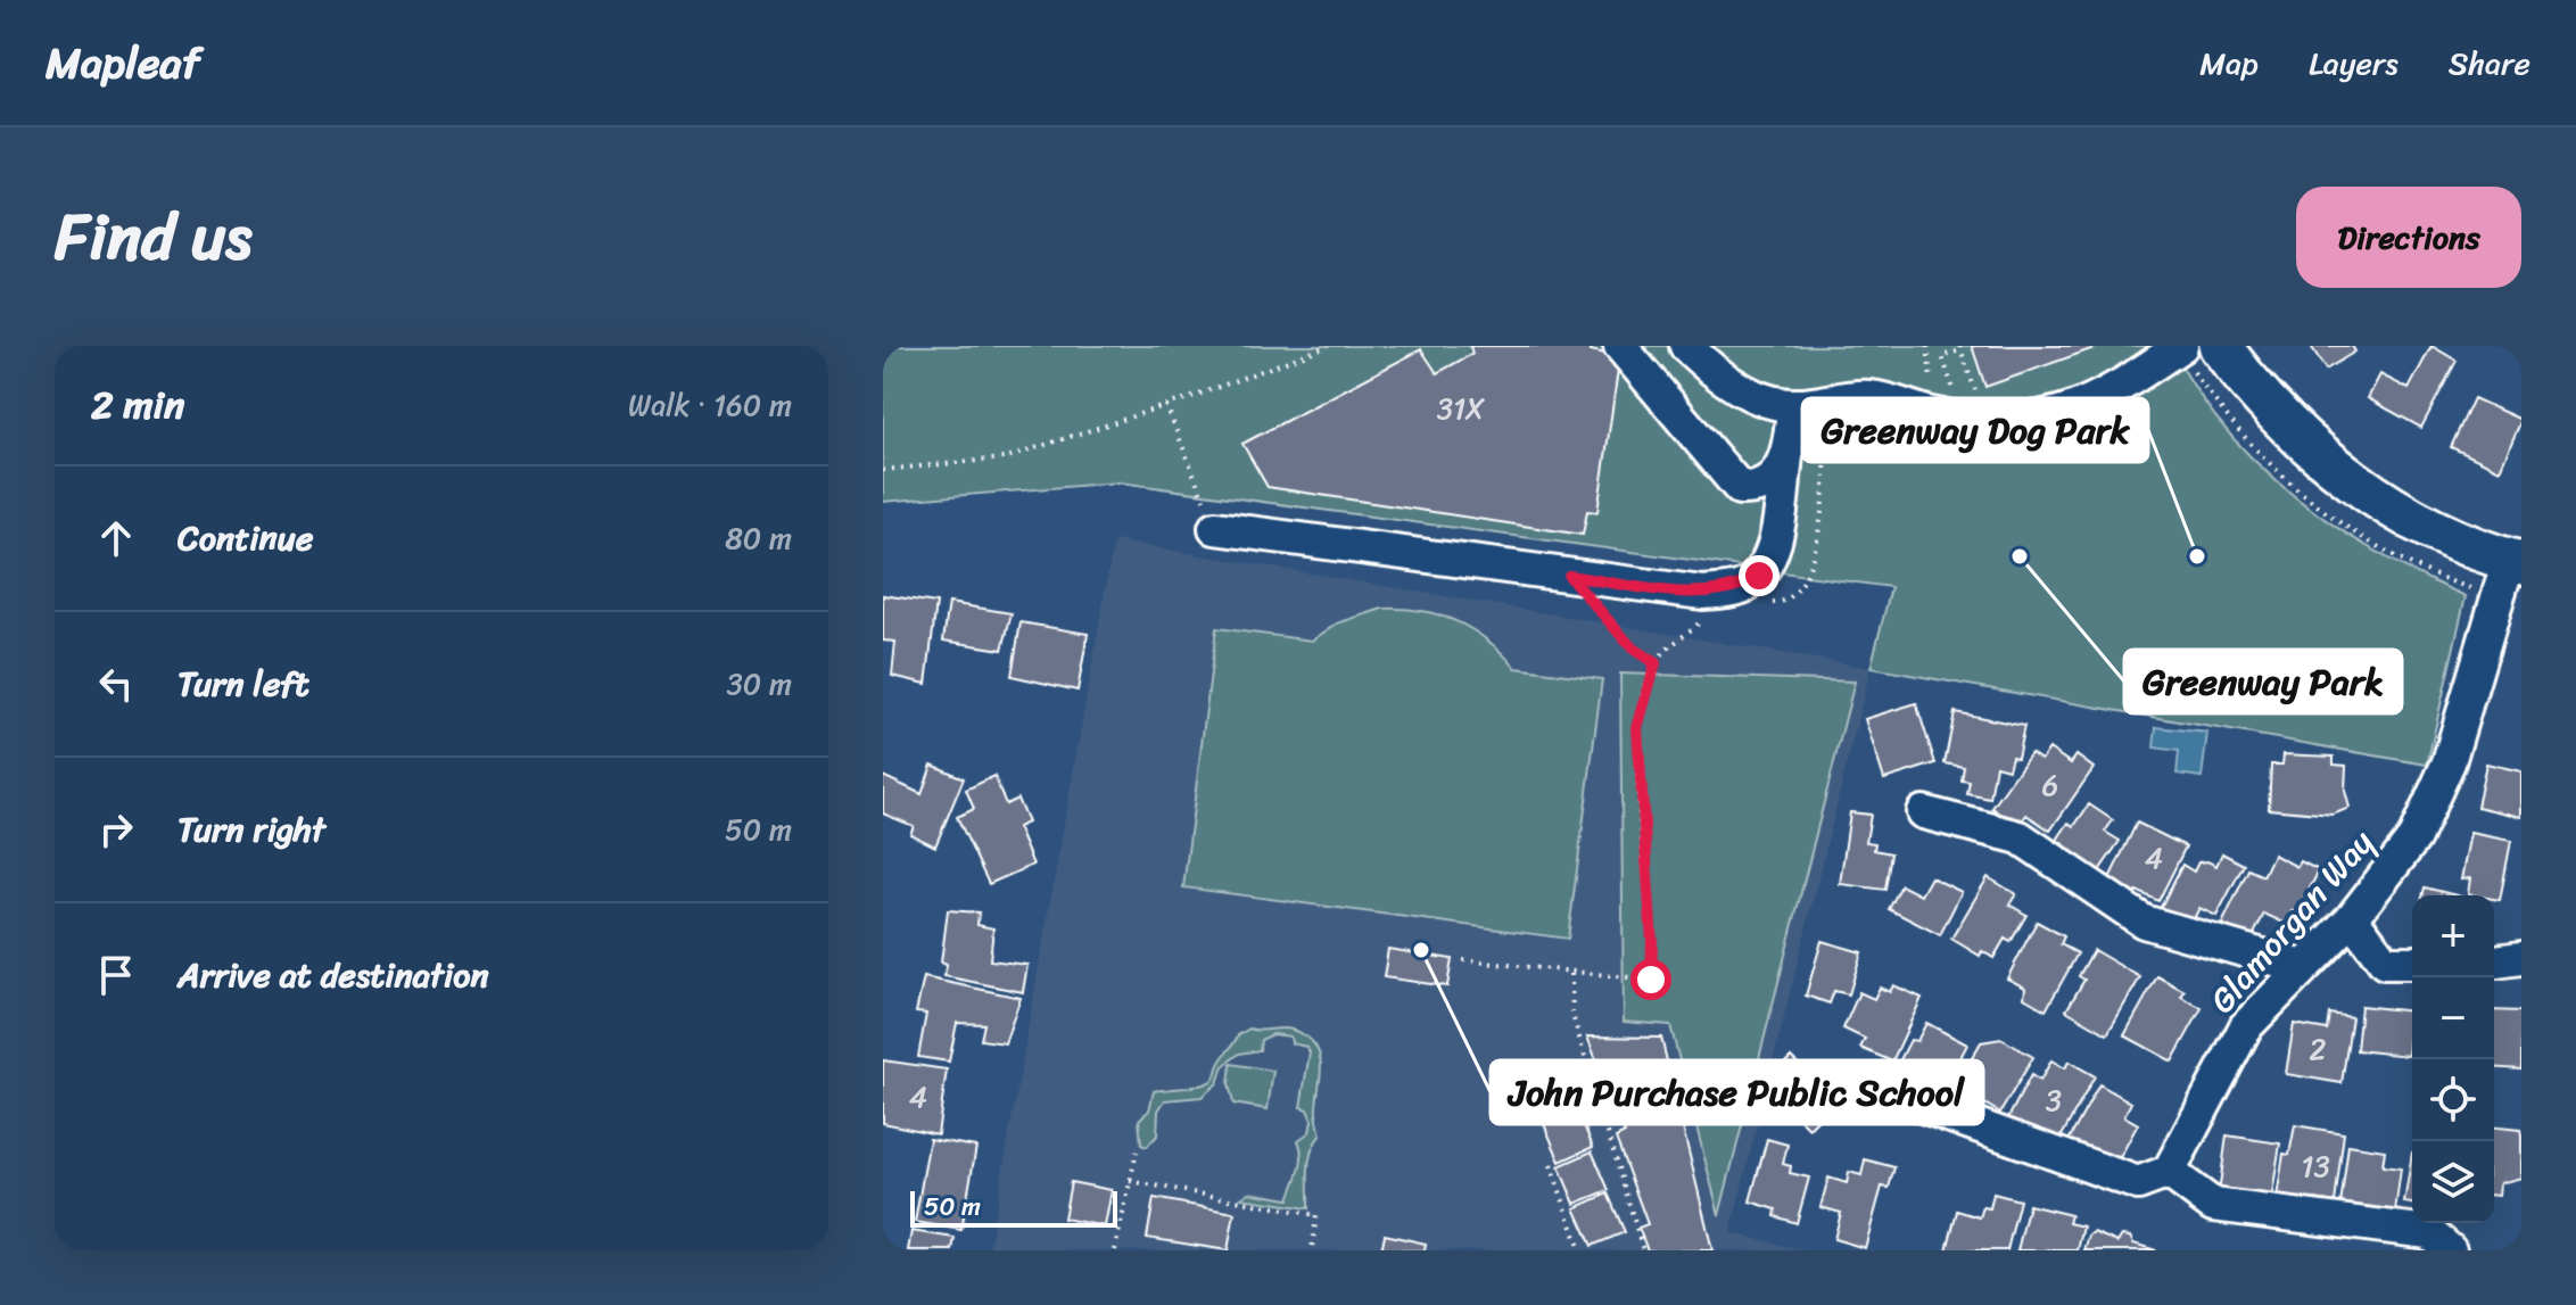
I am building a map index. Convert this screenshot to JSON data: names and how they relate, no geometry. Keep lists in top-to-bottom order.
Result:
{
  "streets": {
    "street": ["Glamorgan Way"]
  },
  "places": ["Greenway Park", "Greenway Dog Park", "John Purchase Public School"],
  "house_numbers": [
    "31X",
    "6",
    "4",
    "2",
    "4",
    "3",
    "13"
  ],
  "scale_bar": "50 m",
  "page": {
    "header": "Mapleaf",
    "nav": ["Map", "Layers", "Share"],
    "title": "Find us",
    "buttons": "Directions",
    "heading": ["2 min", "Walk · 160 m"],
    "list": [
      ["Continue", "80 m"],
      ["Turn left", "30 m"],
      ["Turn right", "50 m"],
      "Arrive at destination"
    ],
    "map_buttons": ["+", "−"],
    "scale": "50 m"
  }
}
